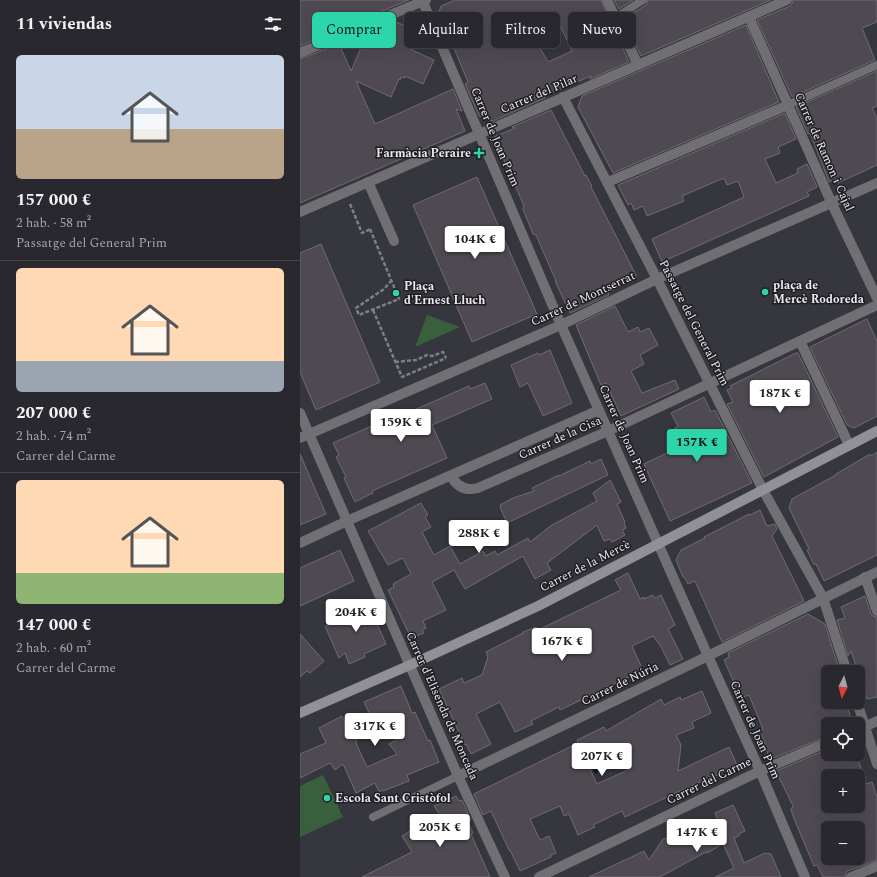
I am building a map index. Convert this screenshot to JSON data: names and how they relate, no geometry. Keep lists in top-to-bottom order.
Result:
{
  "streets": {
    "street": [
      "Carrer del Pilar",
      "Carrer de Joan Prim",
      "Carrer de Ramon i Cajal",
      "Carrer de Montserrat",
      "Passatge del General Prim",
      "Carrer de la Cisa",
      "Carrer de la Mercè",
      "Carrer de Núria",
      "Carrer d'Elisenda de Moncada",
      "Carrer del Carme"
    ]
  },
  "crossings": [
    ["Carrer del Pilar", "Carrer de Joan Prim"],
    ["Carrer del Pilar", "Carrer de Ramon i Cajal"],
    ["Carrer del Pilar", "Passatge del General Prim"],
    ["Carrer de Joan Prim", "Carrer de Montserrat"],
    ["Carrer de Joan Prim", "Carrer de la Cisa"],
    ["Carrer de Joan Prim", "Carrer de la Mercè"],
    ["Carrer de Joan Prim", "Carrer de Núria"],
    ["Carrer de Joan Prim", "Carrer del Carme"],
    ["Carrer de Ramon i Cajal", "Carrer de Montserrat"],
    ["Carrer de Montserrat", "Passatge del General Prim"],
    ["Carrer de Montserrat", "Carrer d'Elisenda de Moncada"],
    ["Passatge del General Prim", "Carrer de la Cisa"],
    ["Passatge del General Prim", "Carrer de la Mercè"],
    ["Passatge del General Prim", "Carrer de Núria"],
    ["Carrer de la Cisa", "Carrer d'Elisenda de Moncada"],
    ["Carrer de la Mercè", "Carrer d'Elisenda de Moncada"],
    ["Carrer de Núria", "Carrer d'Elisenda de Moncada"]
  ],
  "places": {
    "health": ["Farmàcia Peraire"],
    "other": ["plaça de Mercè Rodoreda", "Plaça d'Ernest Lluch", "Escola Sant Cristòfol"]
  },
  "north": "bottom",
  "page": {
    "heading": "11 viviendas",
    "chip": [
      "Comprar",
      "Alquilar",
      "Filtros",
      "Nuevo"
    ],
    "list": [
      {
        "name": "157 000 €",
        "note": "2 hab. · 58 m² · Passatge del General Prim"
      },
      {
        "name": "207 000 €",
        "note": "2 hab. · 74 m² · Carrer del Carme"
      },
      {
        "name": "147 000 €",
        "note": "2 hab. · 60 m² · Carrer del Carme"
      }
    ],
    "price": [
      "104K €",
      "187K €",
      "159K €",
      "157K €",
      "288K €",
      "204K €",
      "167K €",
      "317K €",
      "207K €",
      "205K €",
      "147K €"
    ],
    "map_buttons": ["+", "−"]
  }
}
